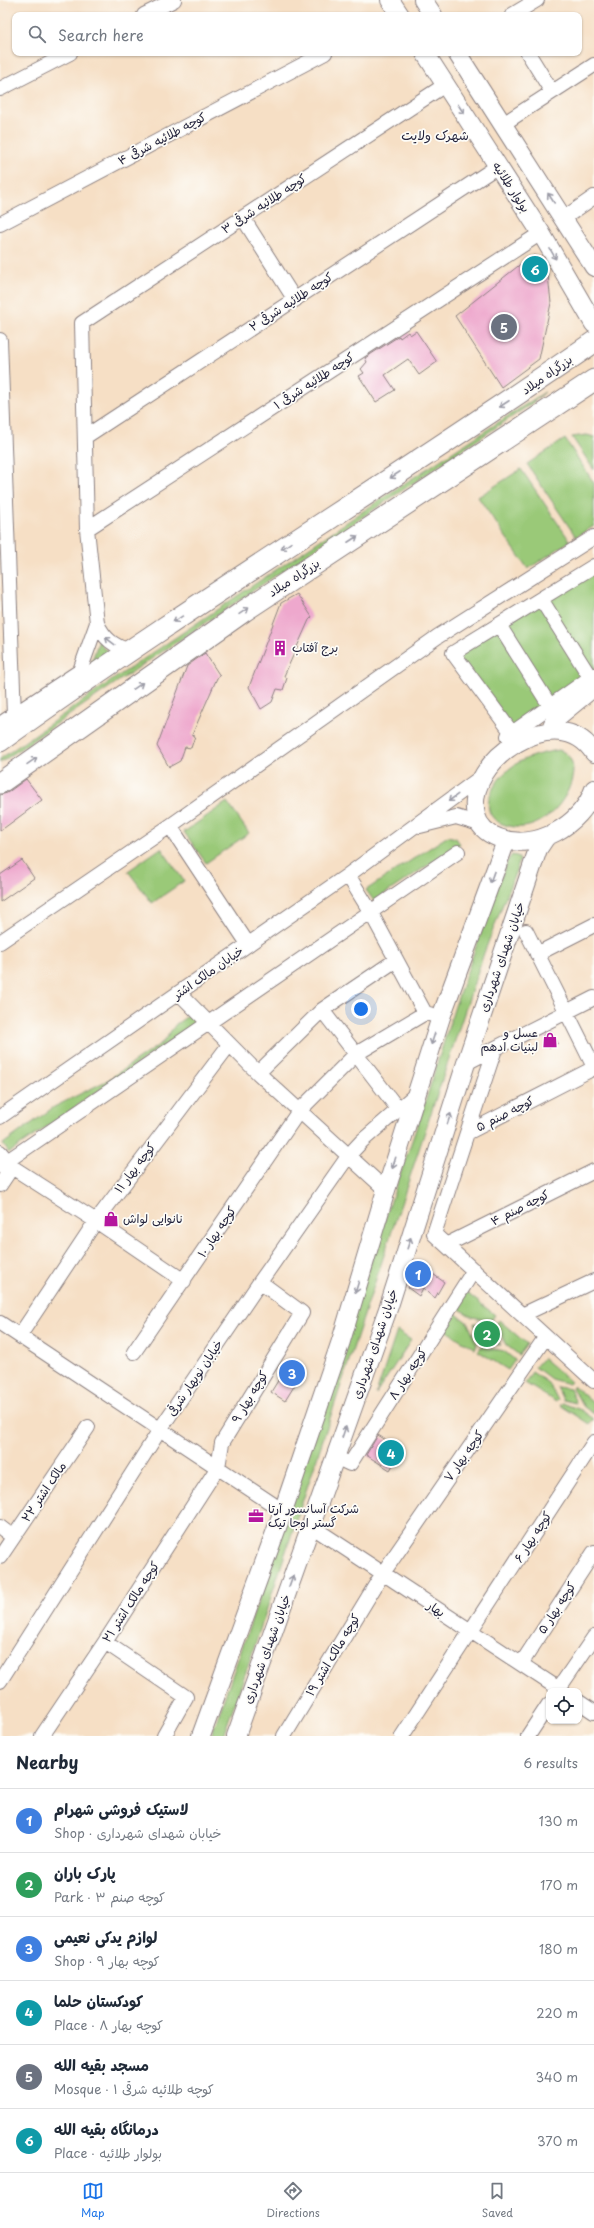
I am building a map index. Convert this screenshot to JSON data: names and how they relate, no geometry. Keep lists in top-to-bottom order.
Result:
{
  "streets": {
    "highway": ["بزرگراه میلاد"],
    "main road": ["بولوار طلائیه", "خیابان شهدای شهرداری"],
    "street": [
      "کوچه طلائیه شرقی ۴",
      "کوچه طلائیه شرقی ۳",
      "کوچه طلائیه شرقی ۲",
      "کوچه طلائیه شرقی ۱",
      "خیابان مالک اشتر",
      "کوچه صنم ۵",
      "کوچه بهار ۱۱",
      "کوچه صنم ۴",
      "کوچه بهار ۱۰",
      "کوچه بهار ۸",
      "خیابان نوبهار شرقی",
      "کوچه بهار ۹",
      "کوچه بهار ۷",
      "مالک اشتر ۲۲",
      "کوچه بهار ۶",
      "کوچه مالک اشتر ۲۱",
      "کوچه بهار ۵",
      "بهار",
      "کوچه مالک اشتر ۱۹"
    ]
  },
  "crossings": [
    ["بولوار طلائیه", "کوچه طلائیه شرقی ۳"],
    ["بولوار طلائیه", "کوچه طلائیه شرقی ۲"],
    ["بولوار طلائیه", "کوچه طلائیه شرقی ۱"],
    ["کوچه طلائیه شرقی ۳", "کوچه طلائیه شرقی ۲"],
    ["خیابان شهدای شهرداری", "کوچه بهار ۸"],
    ["خیابان شهدای شهرداری", "بهار"],
    ["کوچه صنم ۵", "کوچه صنم ۴"],
    ["خیابان نوبهار شرقی", "کوچه بهار ۹"],
    ["کوچه بهار ۹", "کوچه مالک اشتر ۲۱"],
    ["کوچه بهار ۷", "بهار"],
    ["کوچه بهار ۷", "کوچه مالک اشتر ۱۹"],
    ["کوچه بهار ۶", "بهار"],
    ["کوچه بهار ۵", "بهار"],
    ["بهار", "کوچه مالک اشتر ۱۹"]
  ],
  "districts": ["شهرک ولایت"],
  "places": {
    "building": ["برج آفتاب"],
    "shop": ["عسل و لبنیات ادهم", "نانوایی لواش"],
    "office": ["شرکت آسانسور آرتا گستر اوجا تیک"]
  },
  "page": {
    "search": "Search here",
    "pins": [
      "6",
      "5",
      "1",
      "2",
      "3",
      "4"
    ],
    "heading": ["Nearby", "6 results"],
    "list": [
      {
        "mark": "1",
        "name": "لاستیک فروشی شهرام",
        "note": "Shop · خیابان شهدای شهرداری",
        "value": "130 m"
      },
      {
        "mark": "2",
        "name": "پارک باران",
        "note": "Park · کوچه صنم ۳",
        "value": "170 m"
      },
      {
        "mark": "3",
        "name": "لوازم یدکی نعیمی",
        "note": "Shop · کوچه بهار ۹",
        "value": "180 m"
      },
      {
        "mark": "4",
        "name": "کودکستان حلما",
        "note": "Place · کوچه بهار ۸",
        "value": "220 m"
      },
      {
        "mark": "5",
        "name": "مسجد بقیه الله",
        "note": "Mosque · کوچه طلائیه شرقی ۱",
        "value": "340 m"
      },
      {
        "mark": "6",
        "name": "درمانگاه بقیه الله",
        "note": "Place · بولوار طلائیه",
        "value": "370 m"
      }
    ],
    "nav": ["Map", "Directions", "Saved"]
  }
}
